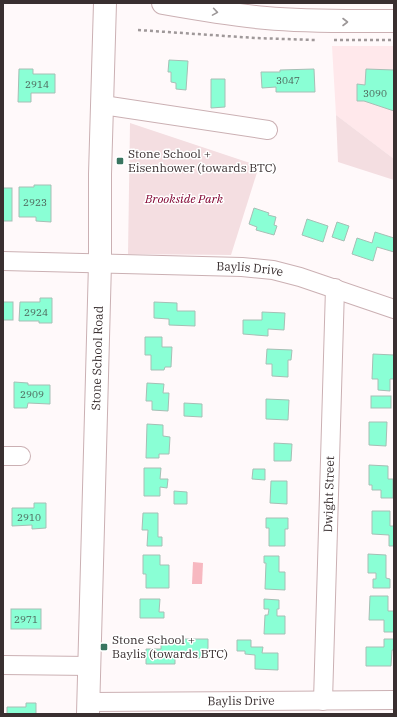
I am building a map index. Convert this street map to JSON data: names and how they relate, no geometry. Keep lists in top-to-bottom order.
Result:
{
  "streets": {
    "main road": ["Stone School Road"],
    "street": ["Baylis Drive", "Dwight Street"]
  },
  "crossings": [
    ["Baylis Drive", "Stone School Road"],
    ["Baylis Drive", "Dwight Street"]
  ],
  "parks": ["Brookside Park"],
  "places": {
    "transit": ["Stone School + Eisenhower (towards BTC)", "Stone School + Baylis (towards BTC)"]
  },
  "house_numbers": [
    "3047",
    "2914",
    "3090",
    "2923",
    "2924",
    "2909",
    "2910",
    "2971"
  ]
}
